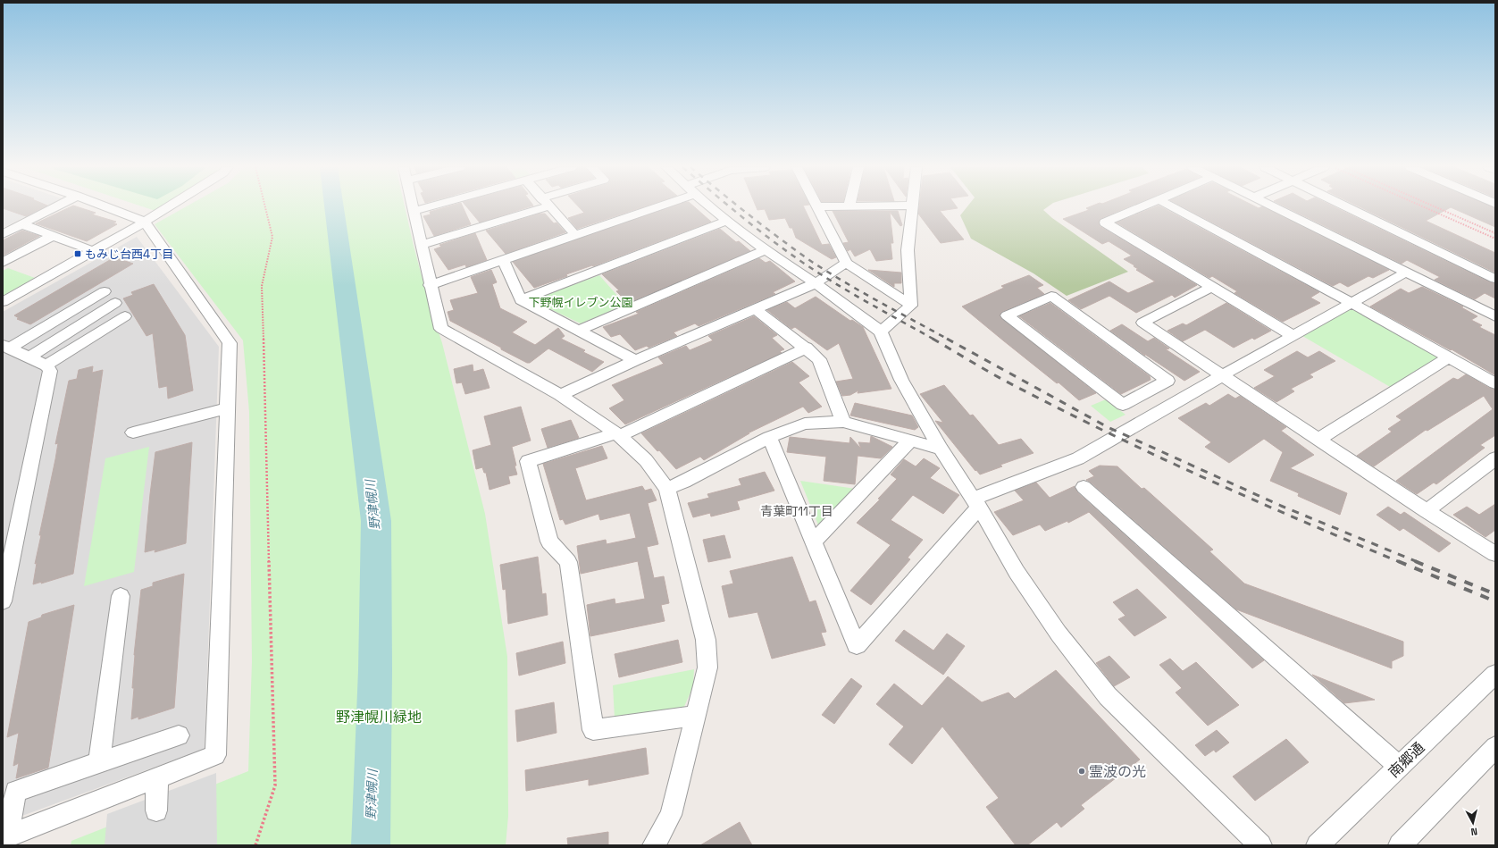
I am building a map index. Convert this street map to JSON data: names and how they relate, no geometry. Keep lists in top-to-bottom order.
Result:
{
  "streets": {
    "street": ["南郷通"]
  },
  "districts": ["青葉町11丁目"],
  "water": ["野津幌川"],
  "parks": ["下野幌イレブン公園", "野津幌川緑地"],
  "places": {
    "transit": ["もみじ台西4丁目"],
    "other": ["霊波の光"]
  },
  "north": "bottom"
}
